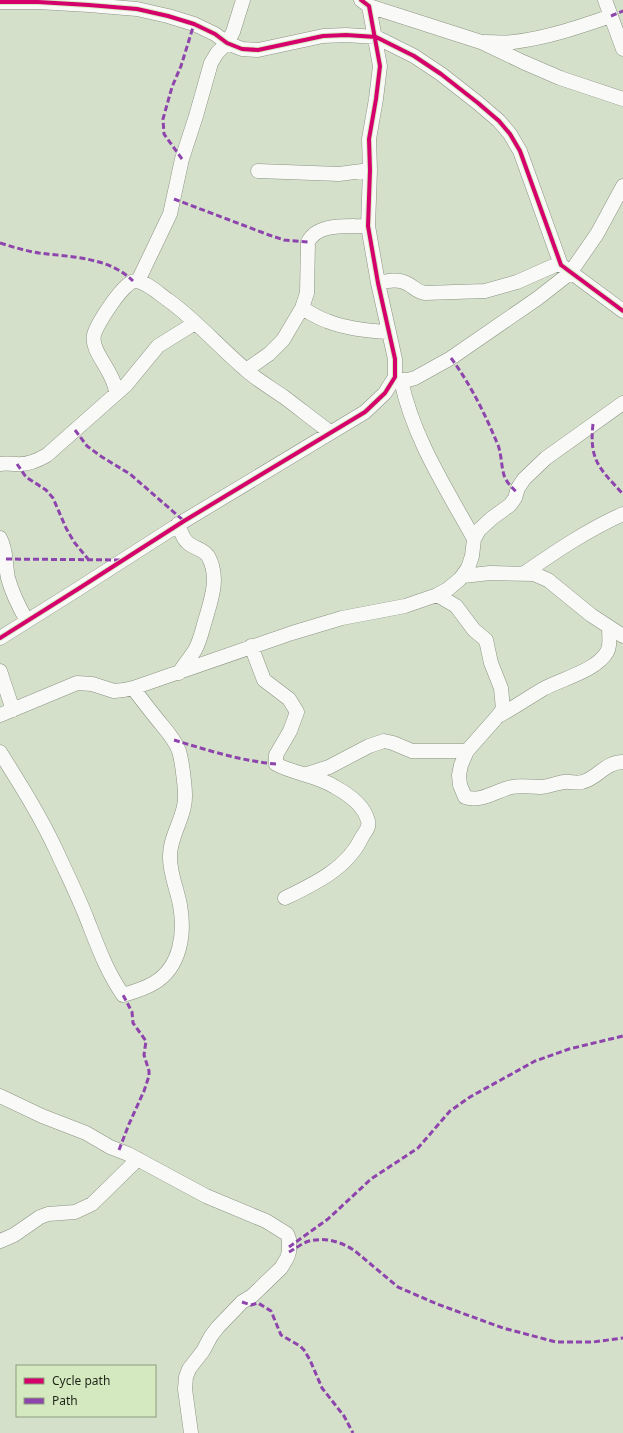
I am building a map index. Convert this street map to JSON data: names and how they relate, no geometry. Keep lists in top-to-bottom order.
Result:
{
  "legend": ["Cycle path", "Path"]
}
